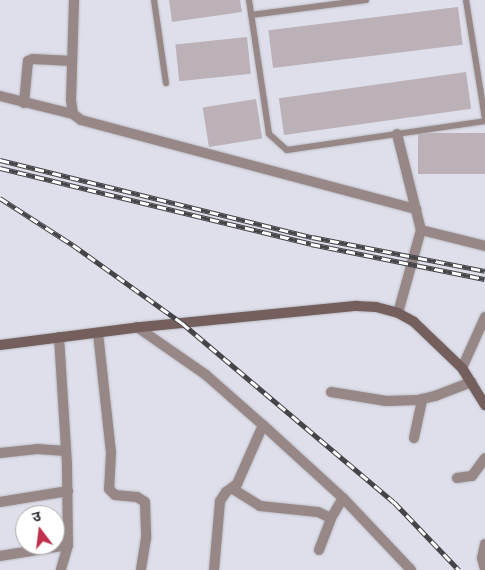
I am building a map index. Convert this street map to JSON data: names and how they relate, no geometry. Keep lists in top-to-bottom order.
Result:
{
  "north": "top"
}
